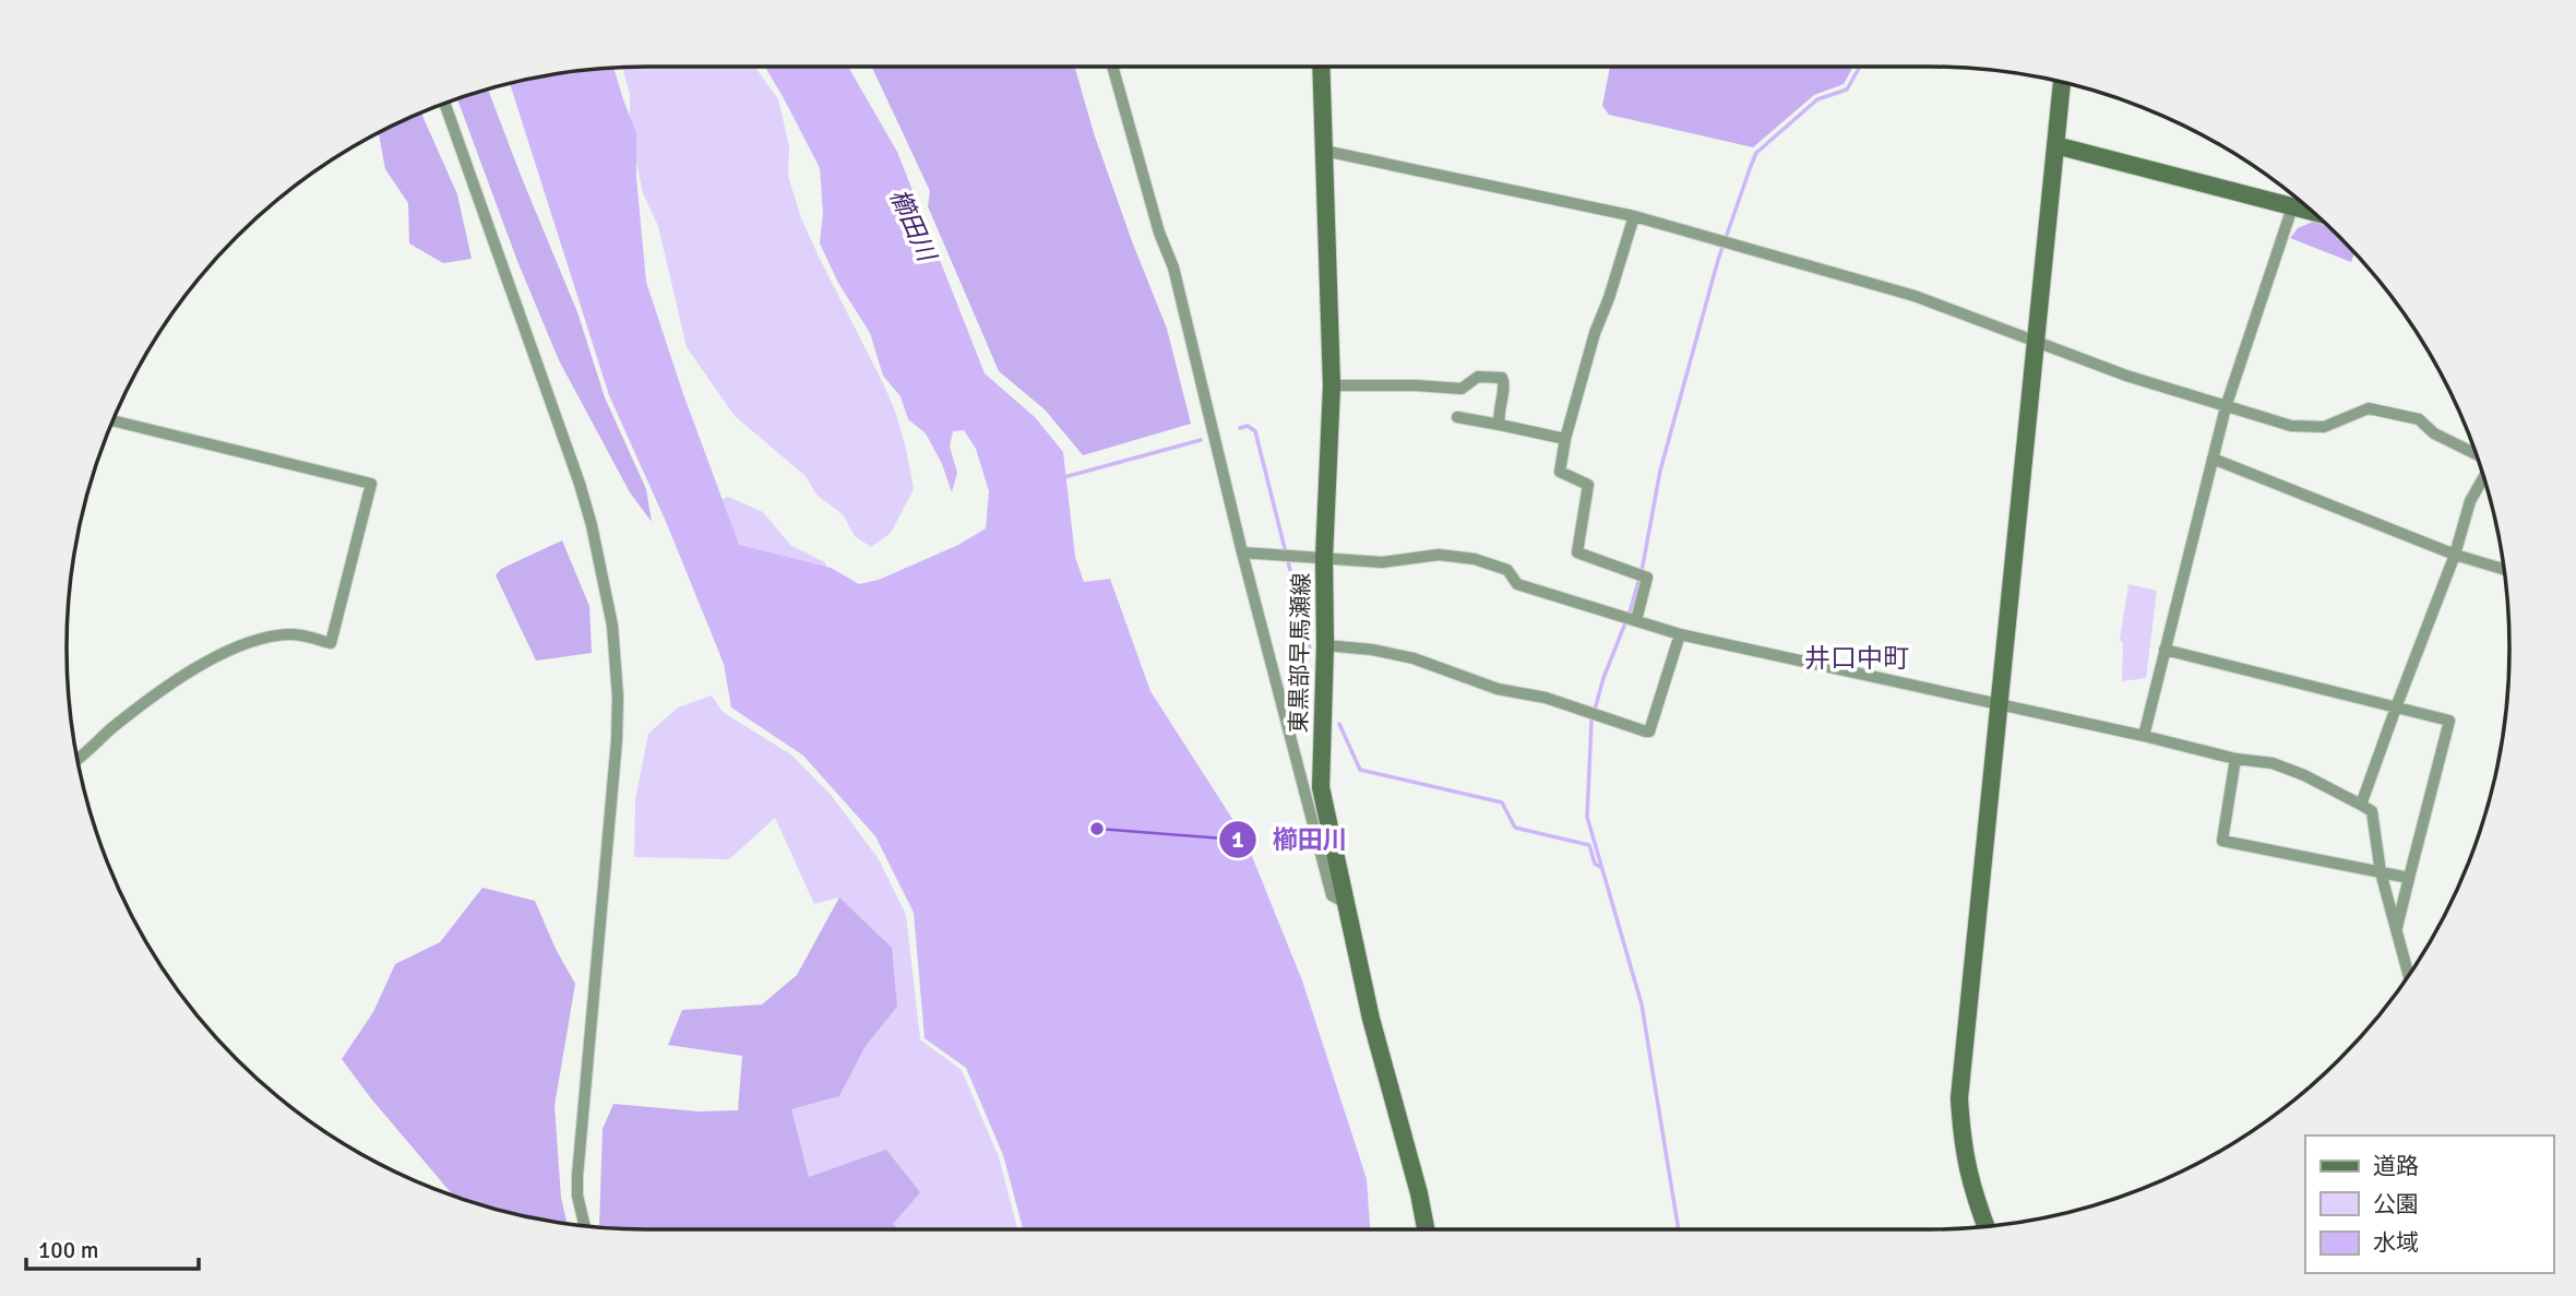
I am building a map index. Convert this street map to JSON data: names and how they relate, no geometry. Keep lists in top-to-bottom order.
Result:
{
  "streets": {
    "street": ["東黒部早馬瀬線"]
  },
  "districts": ["井口中町"],
  "water": ["櫛田川"],
  "places": ["櫛田川"],
  "legend": ["道路", "公園", "水域"],
  "scale_bar": "100 m"
}
